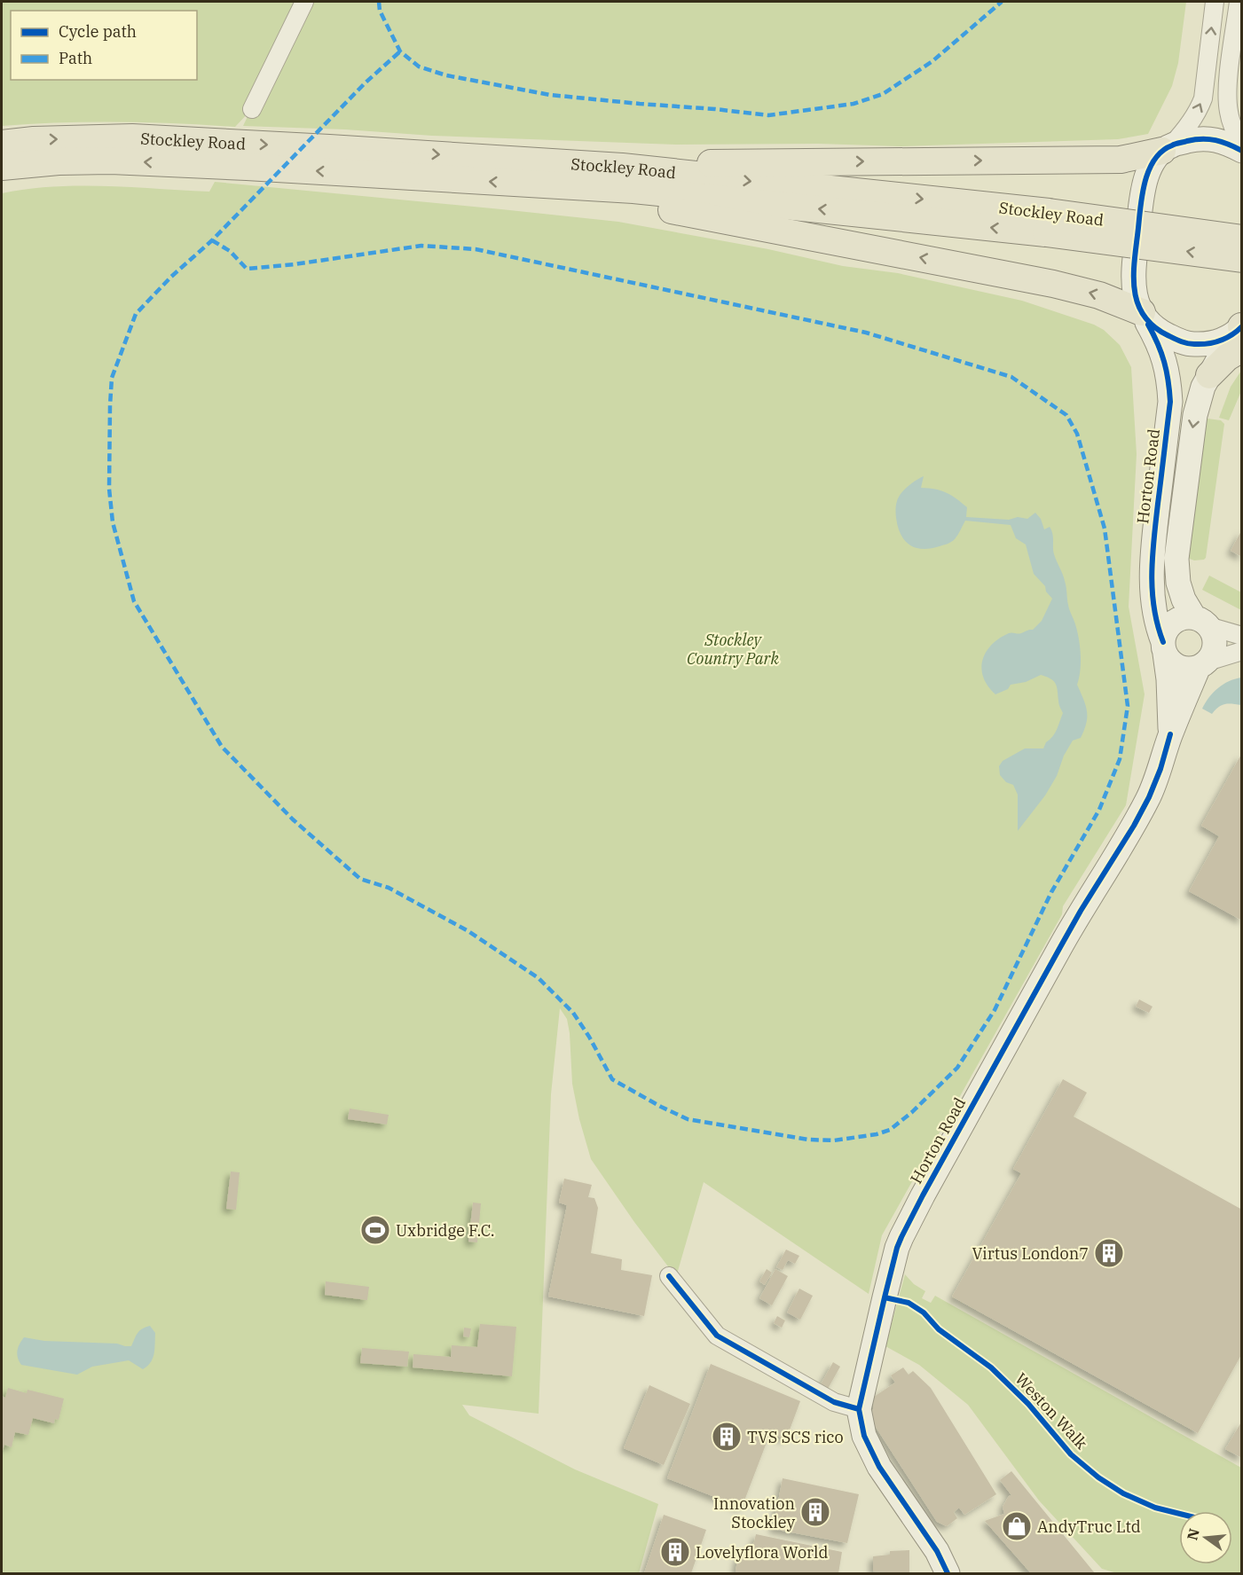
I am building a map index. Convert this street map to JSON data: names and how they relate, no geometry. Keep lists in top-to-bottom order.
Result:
{
  "streets": {
    "main road": ["Stockley Road"],
    "street": ["Horton Road"],
    "cycle path": ["Weston Walk"]
  },
  "parks": ["Stockley Country Park"],
  "places": {
    "sports": ["Uxbridge F.C."],
    "building": [
      "Virtus London7",
      "TVS SCS rico",
      "Innovation Stockley",
      "Lovelyflora World"
    ],
    "shop": ["AndyTruc Ltd"]
  },
  "legend": ["Cycle path", "Path"],
  "north": "left"
}
